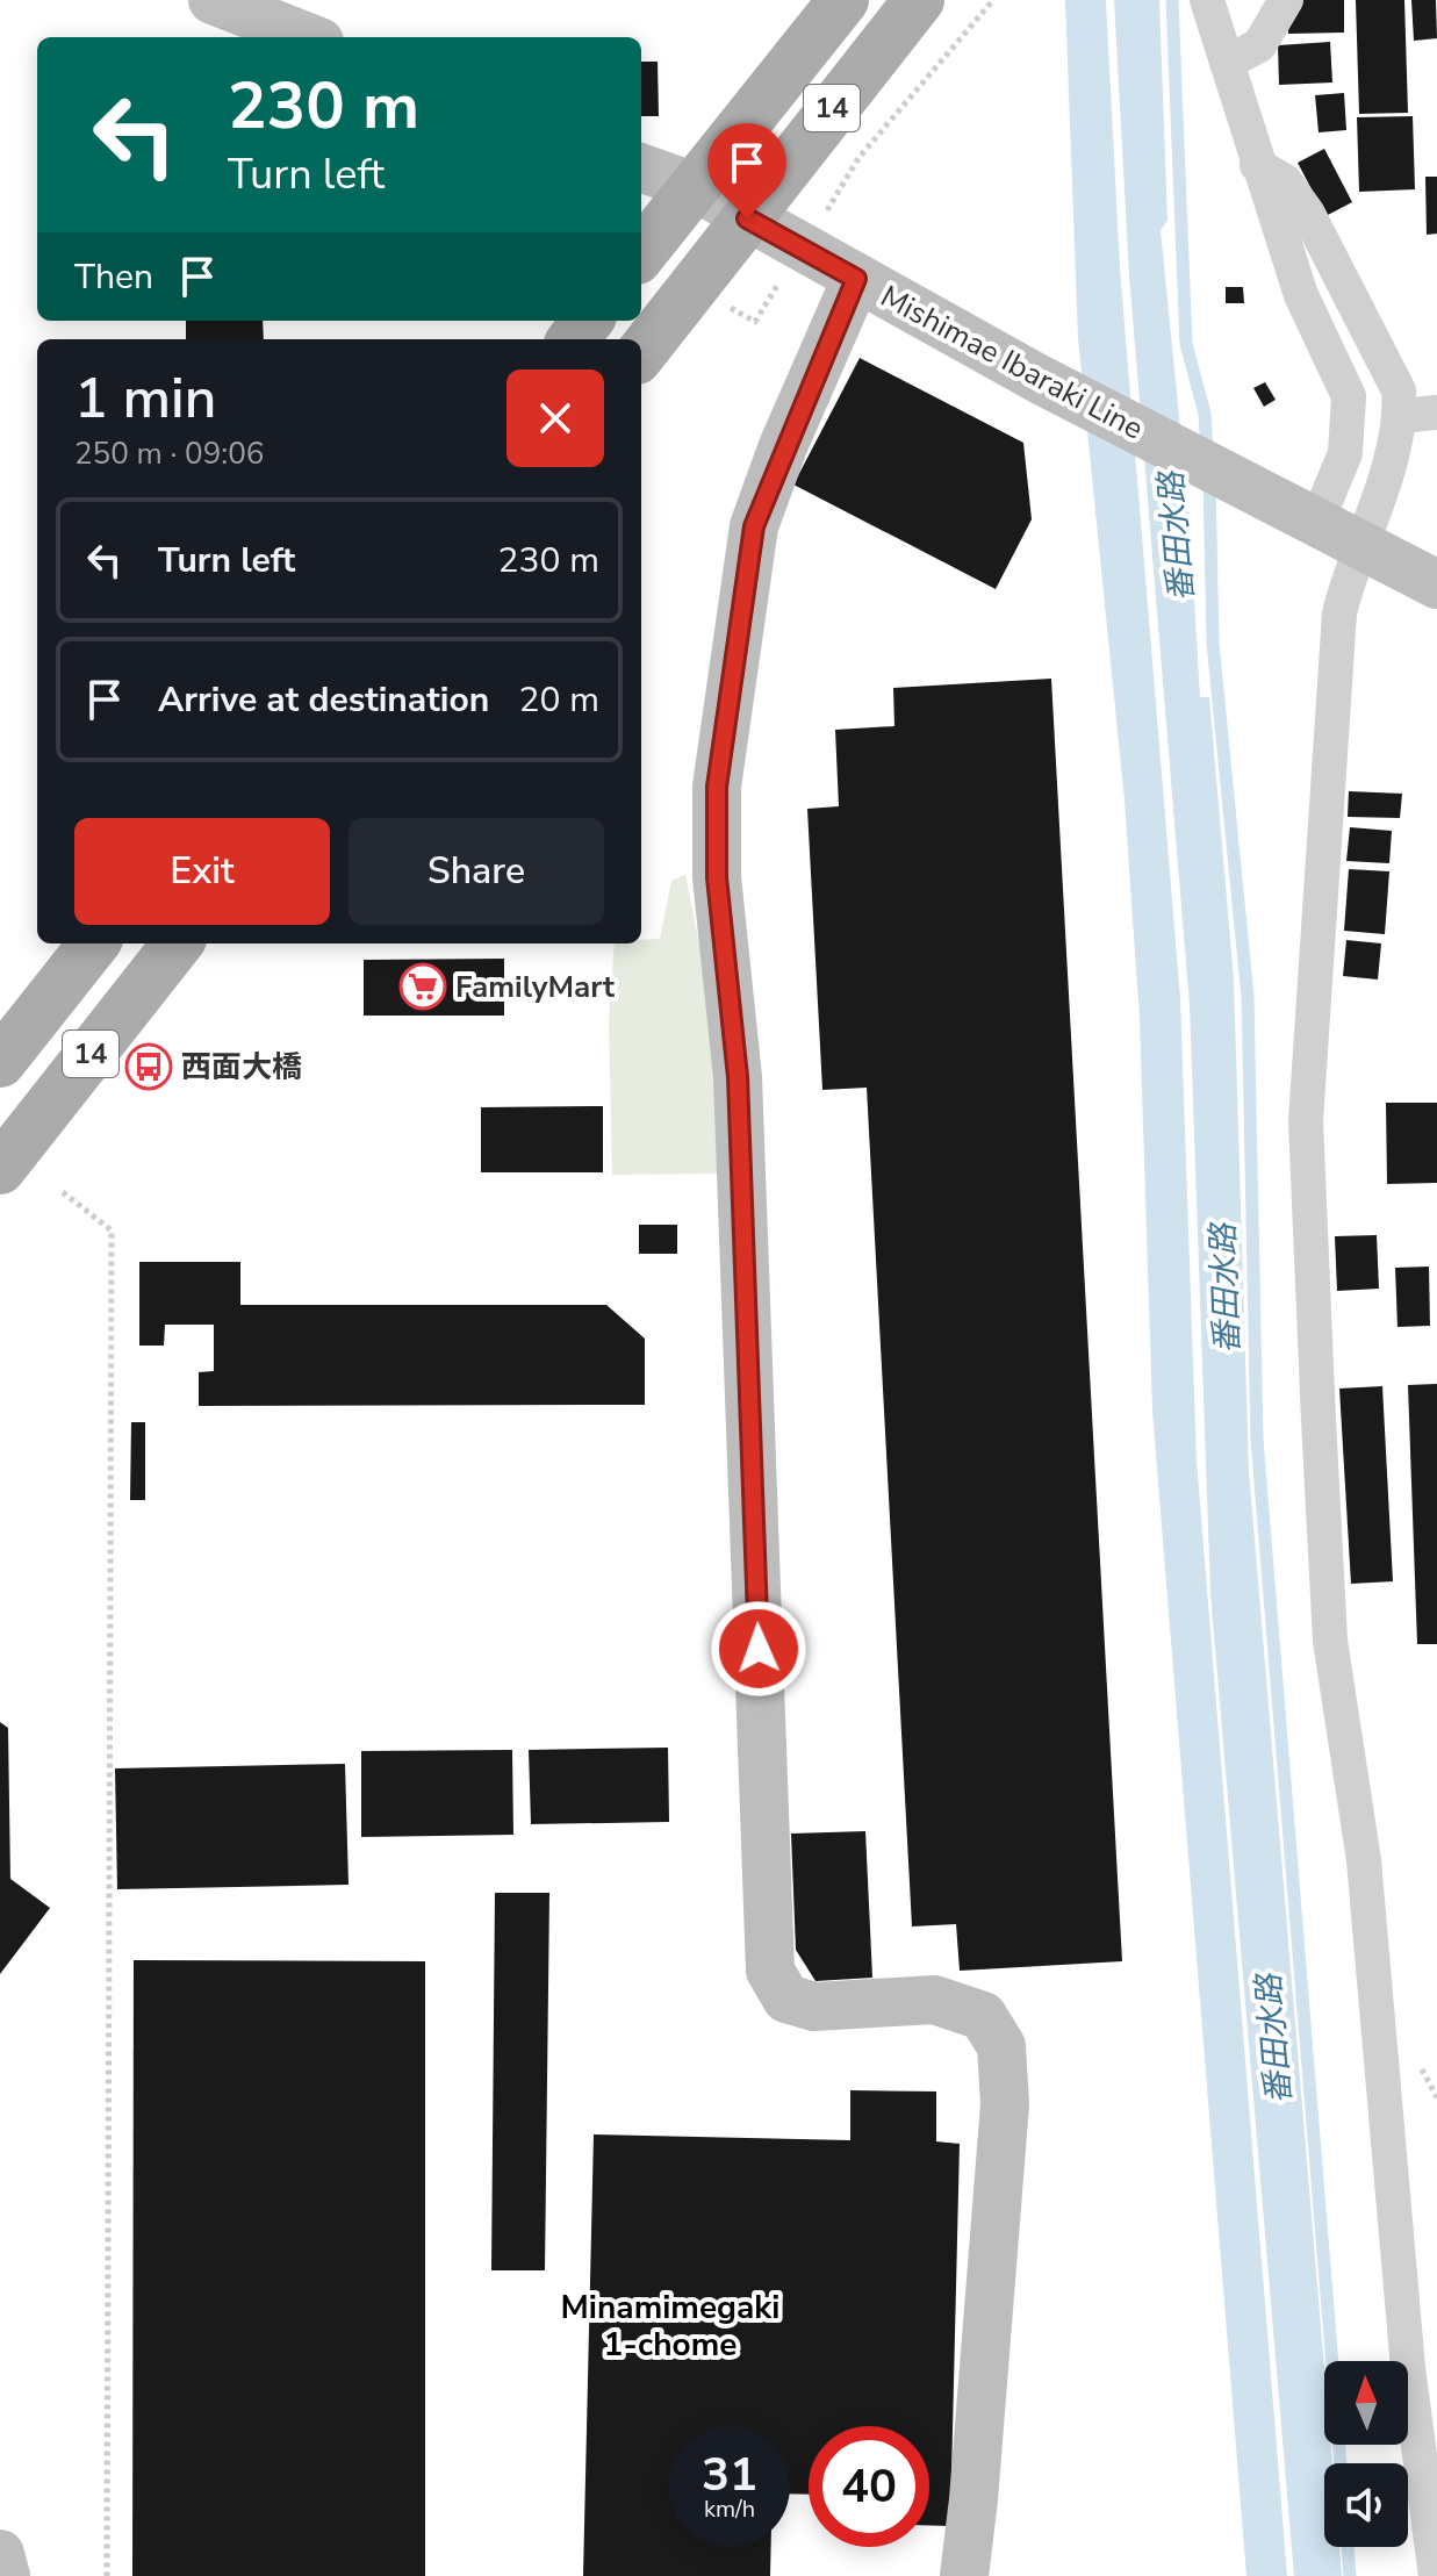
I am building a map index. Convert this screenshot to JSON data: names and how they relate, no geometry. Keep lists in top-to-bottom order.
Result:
{
  "streets": {
    "main road": ["14"],
    "street": ["Mishimae Ibaraki Line"]
  },
  "crossings": [
    ["14", "Mishimae Ibaraki Line"]
  ],
  "districts": ["Minamimegaki 1-chome"],
  "water": ["番田水路"],
  "places": {
    "supermarket": ["FamilyMart"],
    "bus stop": ["西面大橋"]
  },
  "north": "top",
  "page": {
    "turn": ["230 m", "Turn left"],
    "then": "Then",
    "heading": ["1 min", "250 m · 09:06"],
    "list": [
      {
        "name": "Turn left",
        "value": "230 m"
      },
      {
        "name": "Arrive at destination",
        "value": "20 m"
      }
    ],
    "buttons": ["Exit", "Share"],
    "speed": "31 km/h",
    "limit": "40"
  }
}
